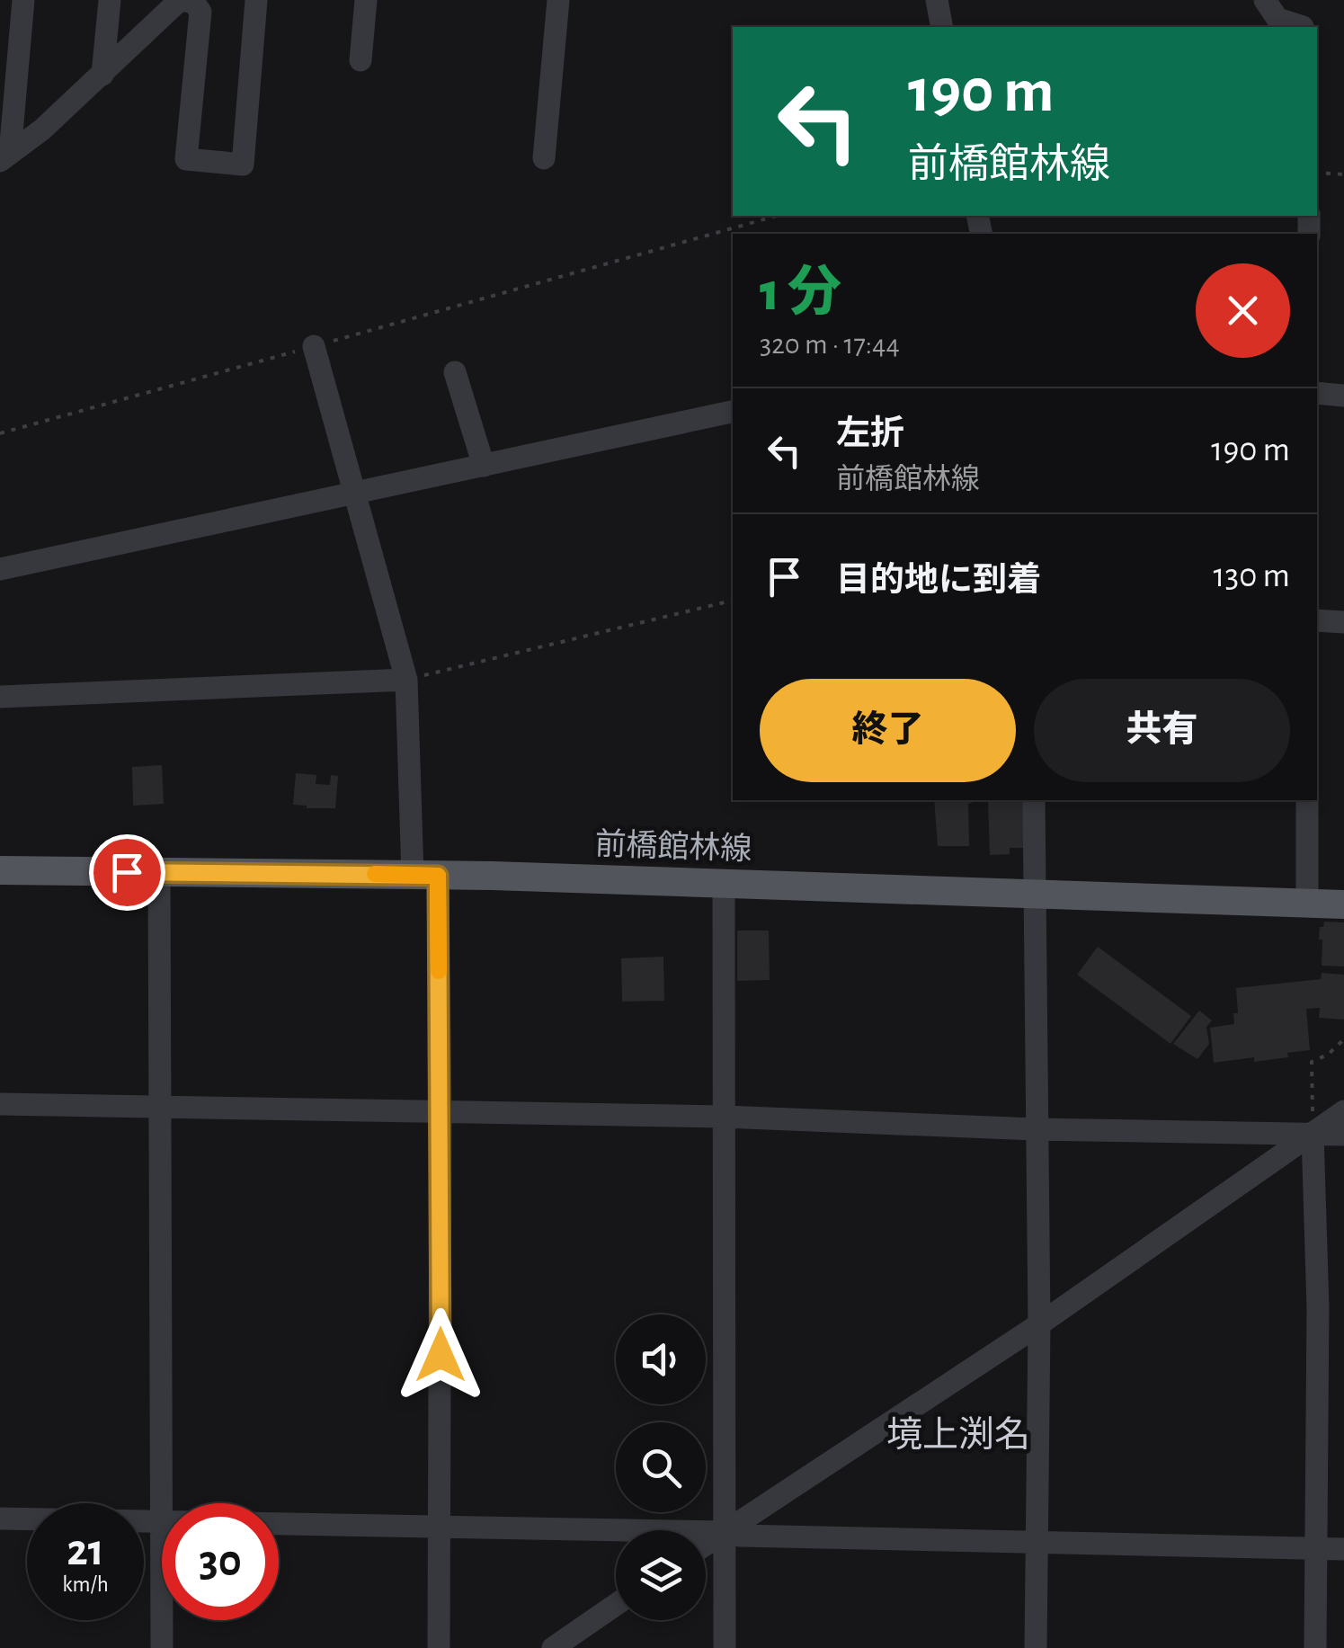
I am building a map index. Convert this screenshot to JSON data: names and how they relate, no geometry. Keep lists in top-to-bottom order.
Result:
{
  "streets": {
    "main road": ["前橋館林線"]
  },
  "districts": ["境上渕名"],
  "page": {
    "turn": ["190 m", "前橋館林線"],
    "heading": ["1 分", "320 m · 17:44"],
    "list": [
      {
        "name": "左折",
        "note": "前橋館林線",
        "value": "190 m"
      },
      {
        "name": "目的地に到着",
        "value": "130 m"
      }
    ],
    "buttons": ["終了", "共有"],
    "speed": "21 km/h",
    "limit": "30"
  }
}
